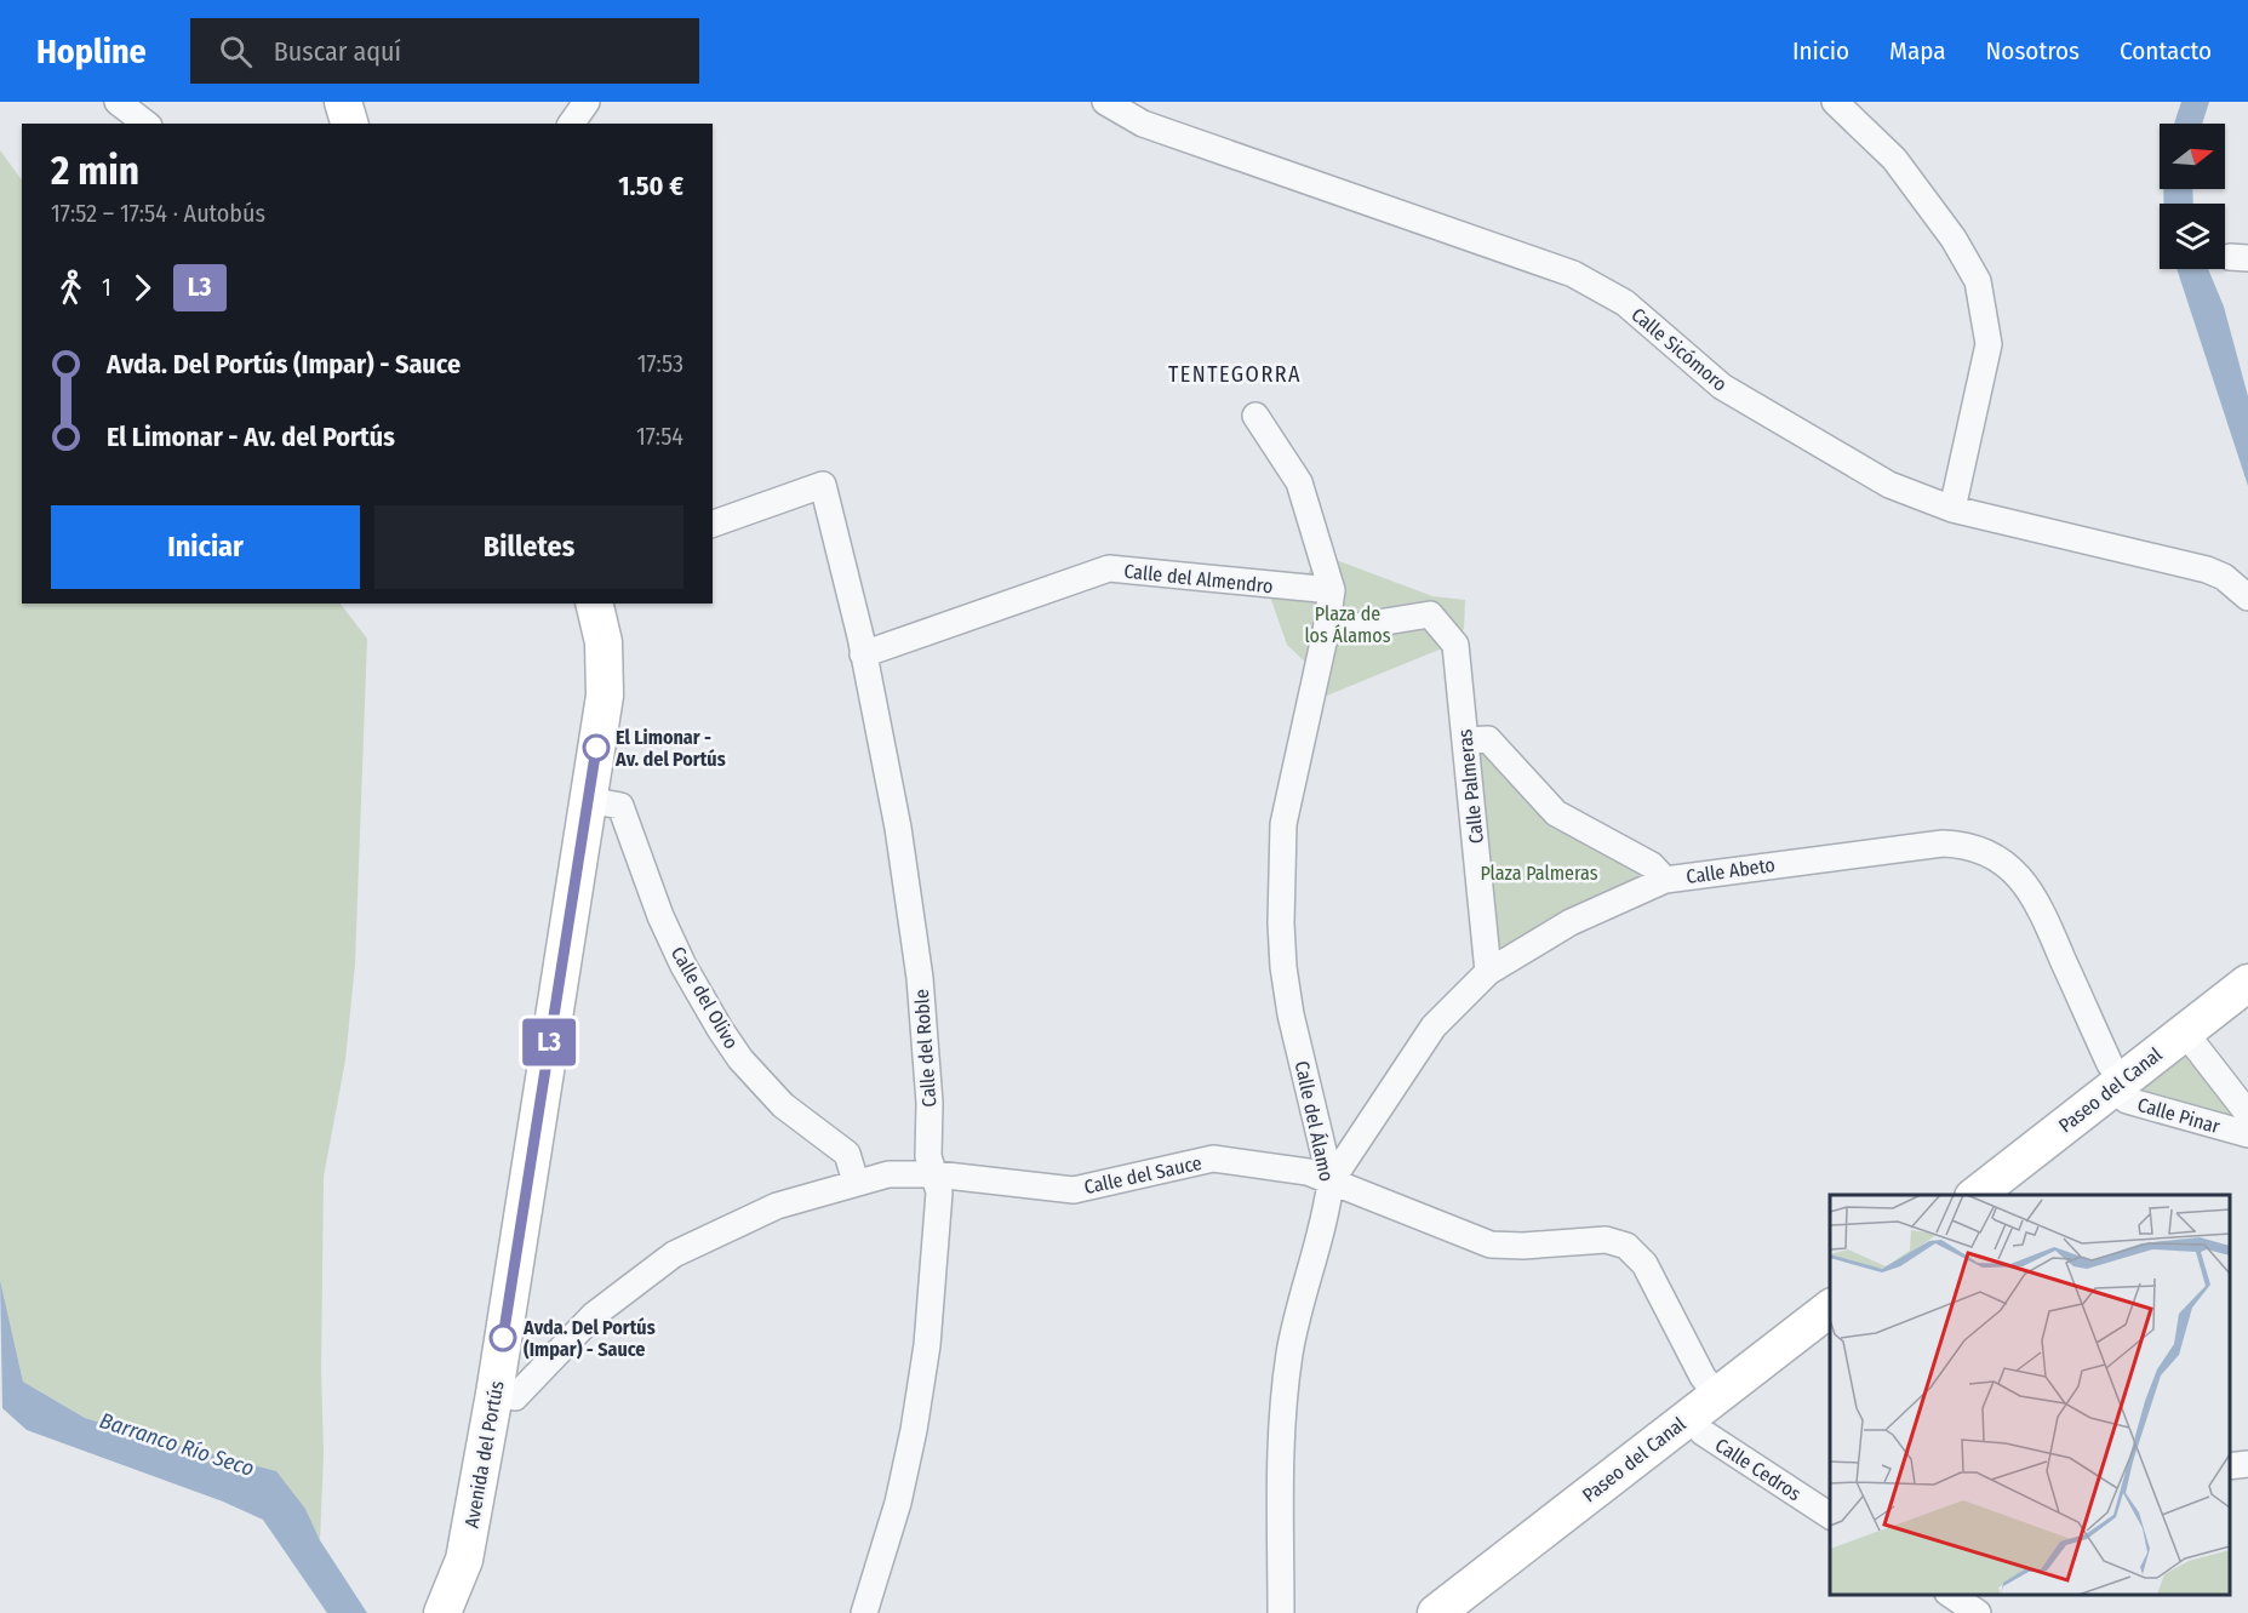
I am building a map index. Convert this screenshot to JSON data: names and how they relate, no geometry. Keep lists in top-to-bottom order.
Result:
{
  "streets": {
    "main road": ["Paseo del Canal", "Avenida del Portús"],
    "street": [
      "Calle Sicómoro",
      "Calle del Almendro",
      "Calle Palmeras",
      "Calle Abeto",
      "Calle del Olivo",
      "Calle del Roble",
      "Calle Pinar",
      "Calle del Álamo",
      "Calle del Sauce",
      "Calle Cedros"
    ]
  },
  "crossings": [
    ["Calle del Almendro", "Calle del Roble"],
    ["Calle Palmeras", "Calle Abeto"],
    ["Calle Palmeras", "Calle del Álamo"],
    ["Calle Abeto", "Paseo del Canal"],
    ["Calle Abeto", "Calle Pinar"],
    ["Calle Abeto", "Calle del Álamo"],
    ["Calle Abeto", "Calle del Sauce"],
    ["Calle del Olivo", "Calle del Sauce"],
    ["Calle del Olivo", "Avenida del Portús"],
    ["Calle del Roble", "Calle del Sauce"],
    ["Paseo del Canal", "Calle Pinar"],
    ["Paseo del Canal", "Calle del Sauce"],
    ["Paseo del Canal", "Calle Cedros"],
    ["Calle del Álamo", "Calle del Sauce"],
    ["Calle del Sauce", "Avenida del Portús"],
    ["Calle del Sauce", "Calle Cedros"]
  ],
  "districts": ["TENTEGORRA"],
  "water": ["Barranco Río Seco"],
  "parks": ["Plaza de los Álamos", "Plaza Palmeras"],
  "places": ["El Limonar - Av. del Portús", "Avda. Del Portús (Impar) - Sauce"],
  "lines": ["bus line L3"],
  "north": "right",
  "page": {
    "header": "Hopline",
    "search": "Buscar aquí",
    "nav": [
      "Inicio",
      "Mapa",
      "Nosotros",
      "Contacto"
    ],
    "on_map": "L3",
    "heading": ["2 min", "17:52 – 17:54 · Autobús", "1.50 €"],
    "legs": ["1", "L3"],
    "list": [
      {
        "name": "Avda. Del Portús (Impar) - Sauce",
        "value": "17:53"
      },
      {
        "name": "El Limonar - Av. del Portús",
        "value": "17:54"
      }
    ],
    "buttons": ["Iniciar", "Billetes"]
  }
}
